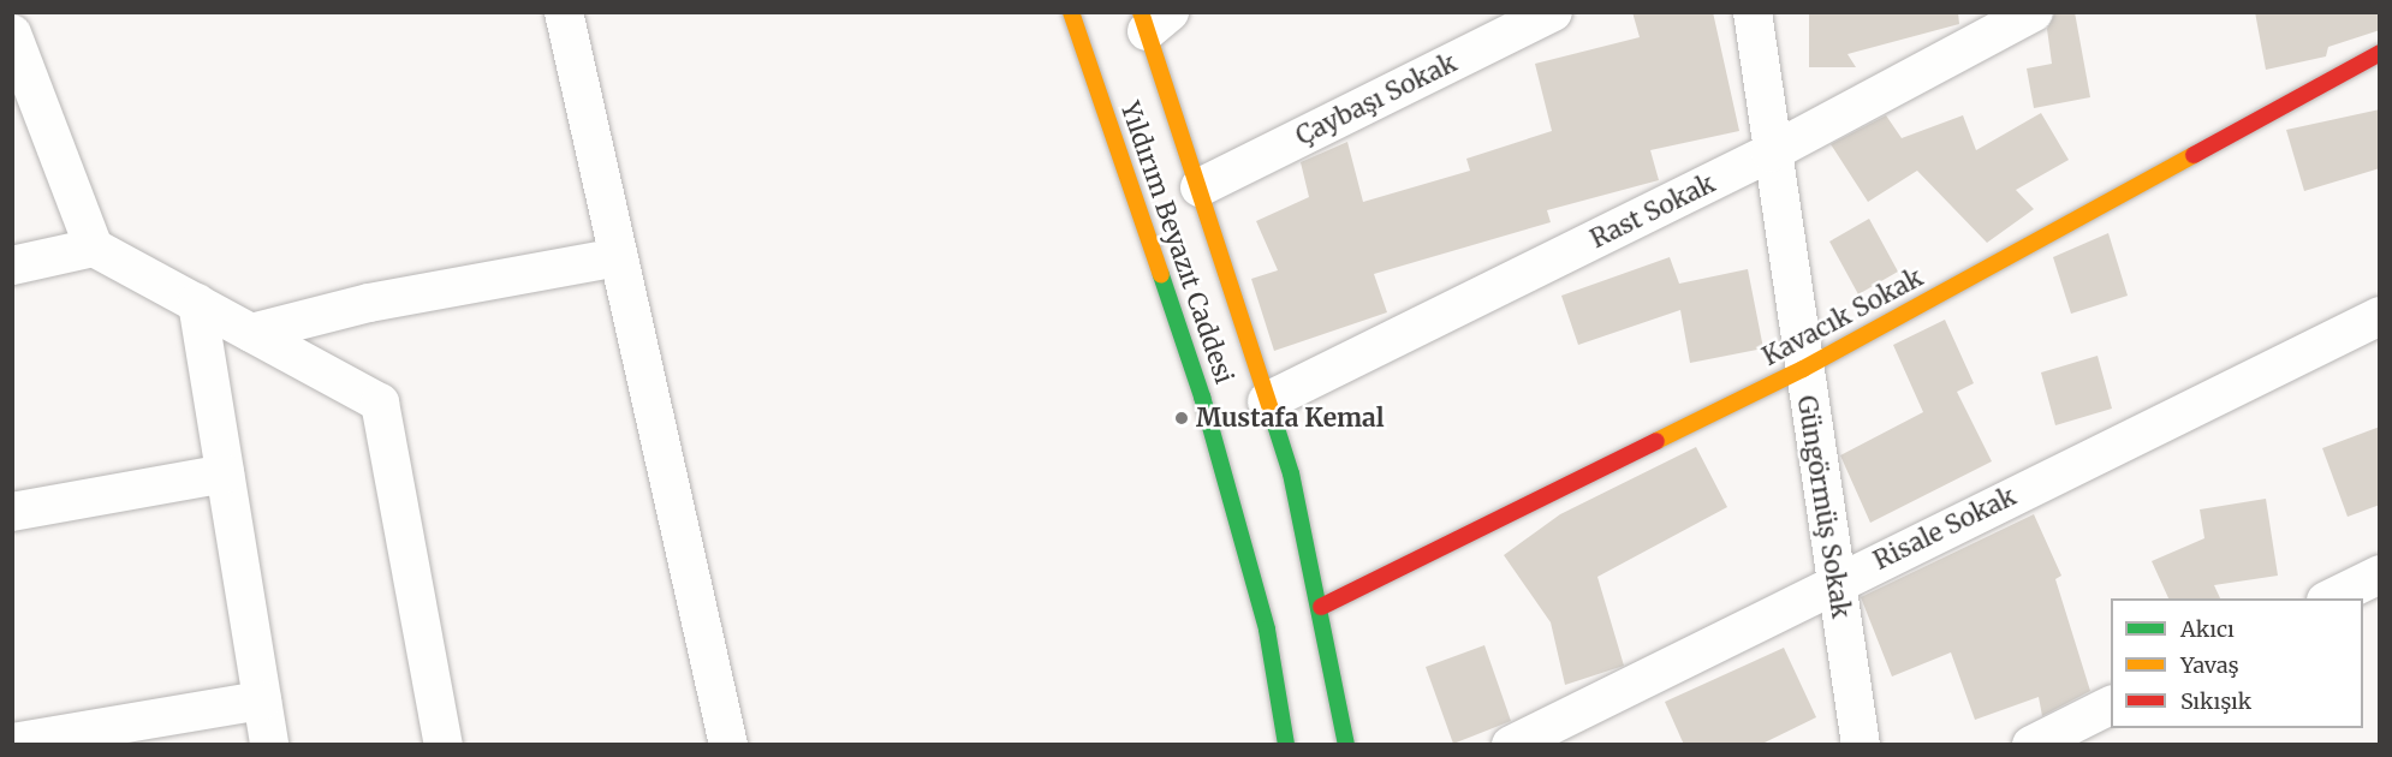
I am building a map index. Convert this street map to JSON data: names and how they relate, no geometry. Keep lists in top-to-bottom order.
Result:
{
  "streets": {
    "main road": ["Yıldırım Beyazıt Caddesi", "Kavacık Sokak"],
    "street": [
      "Çaybaşı Sokak",
      "Rast Sokak",
      "Güngörmüş Sokak",
      "Risale Sokak"
    ]
  },
  "crossings": [
    ["Rast Sokak", "Güngörmüş Sokak"],
    ["Kavacık Sokak", "Güngörmüş Sokak"],
    ["Güngörmüş Sokak", "Risale Sokak"]
  ],
  "places": ["Mustafa Kemal"],
  "legend": ["Akıcı", "Yavaş", "Sıkışık"]
}
